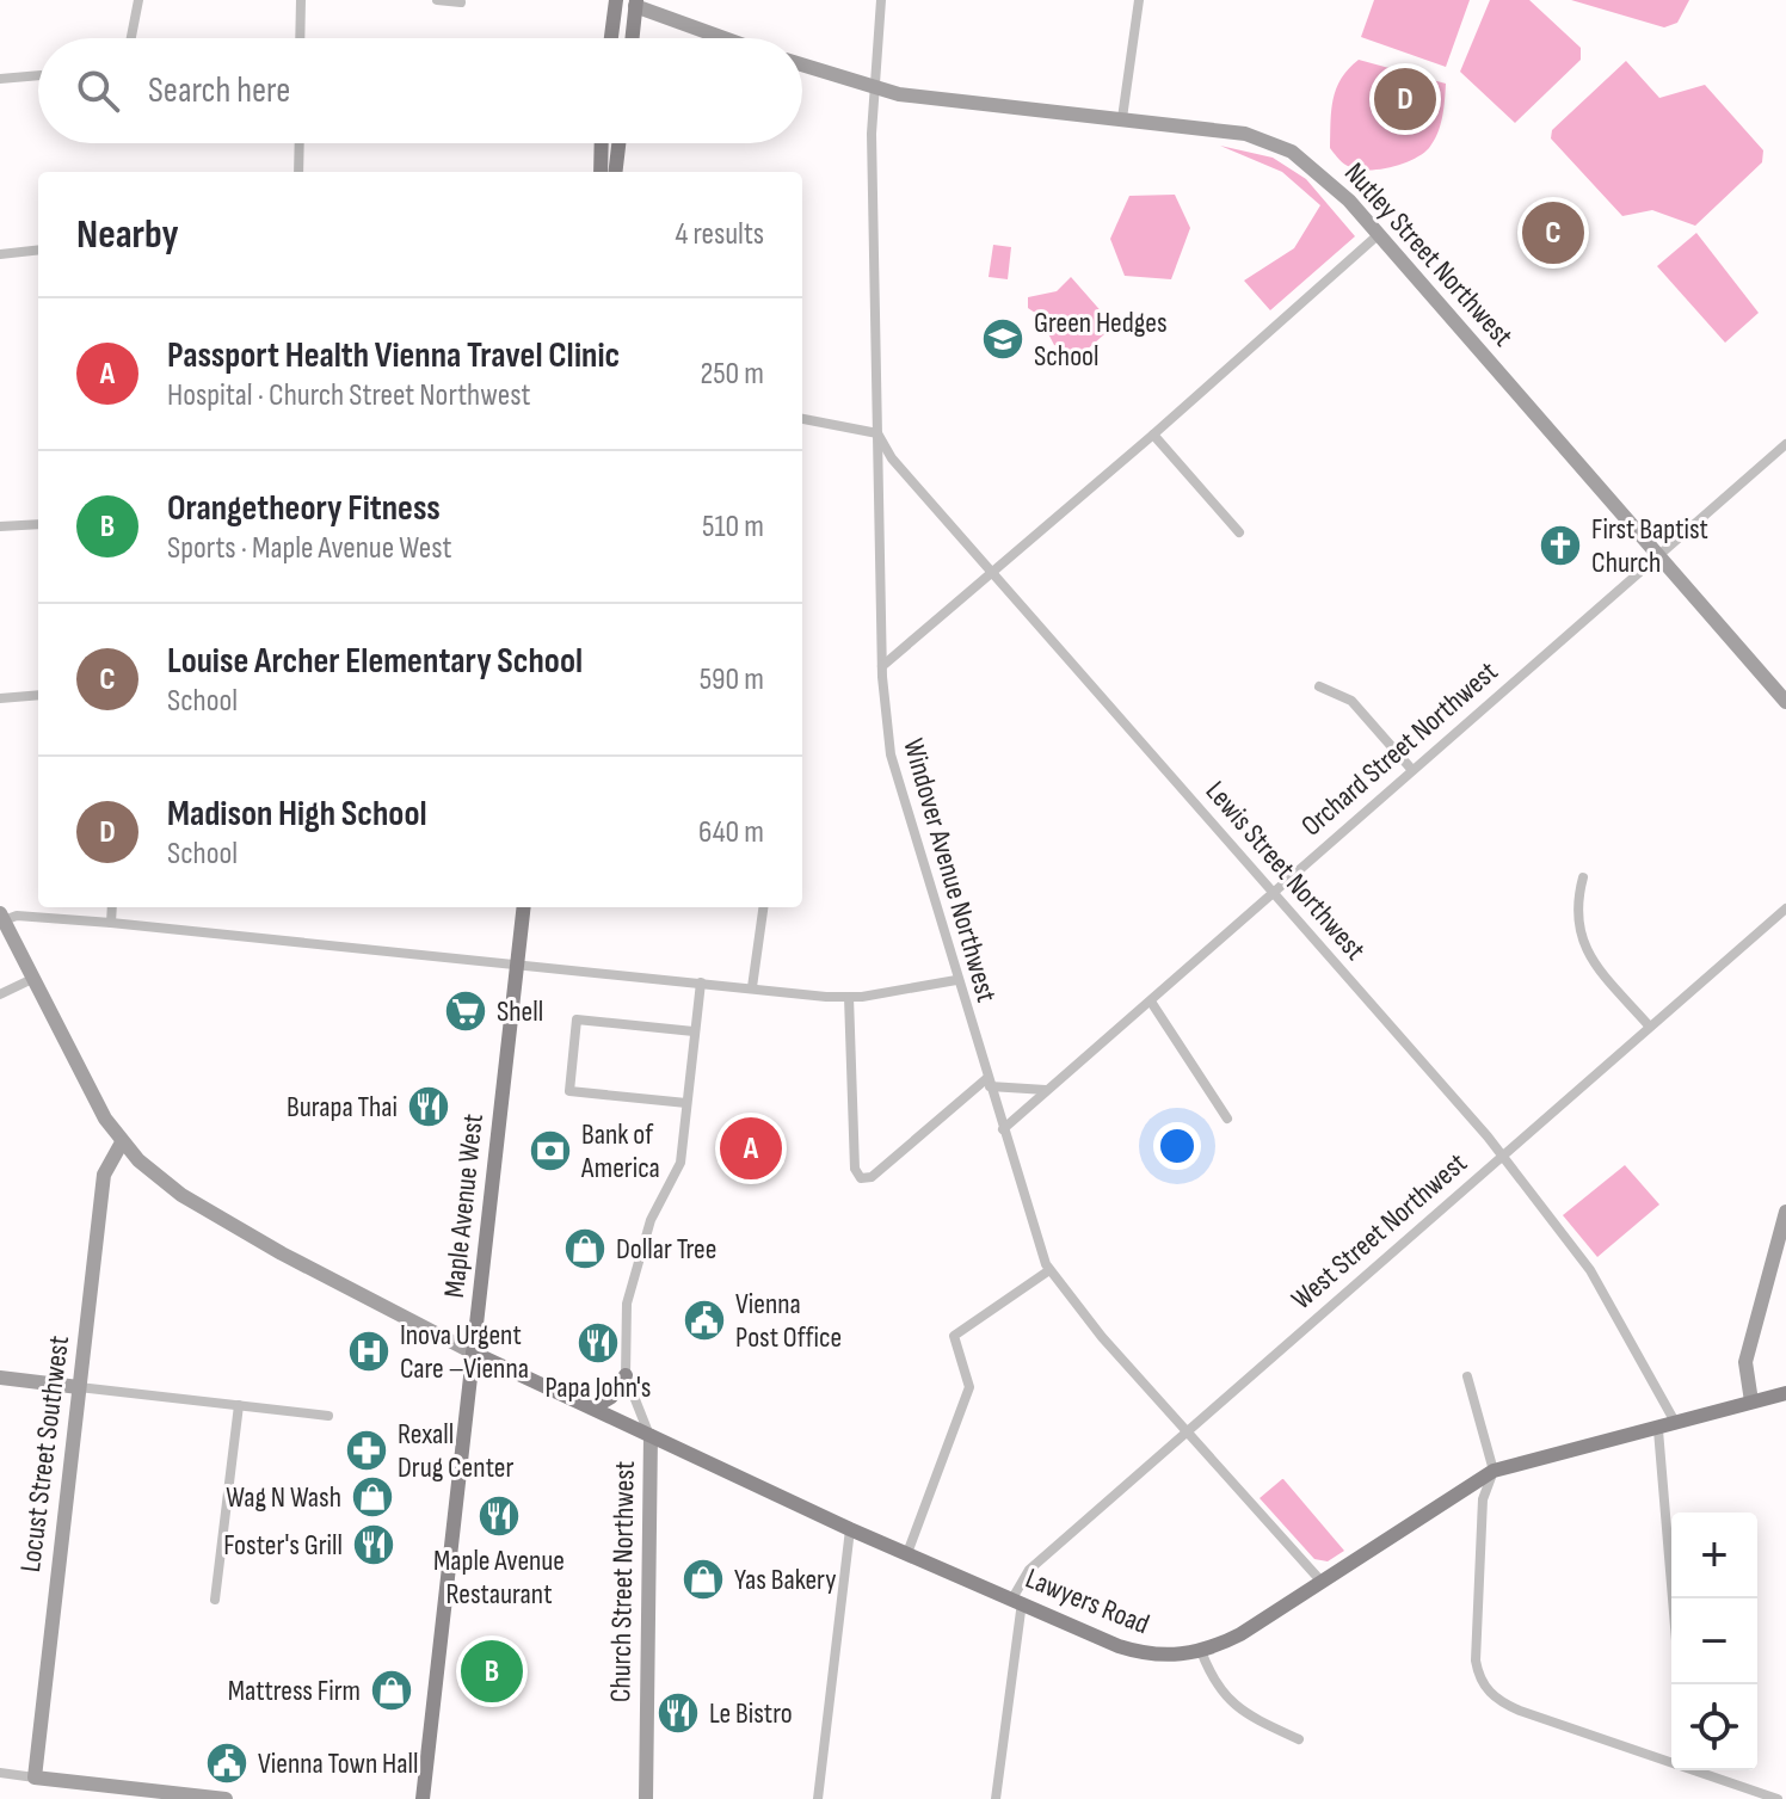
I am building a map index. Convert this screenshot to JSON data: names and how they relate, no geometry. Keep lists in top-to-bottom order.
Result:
{
  "streets": {
    "main road": ["Maple Avenue West", "Lawyers Road"],
    "street": [
      "Nutley Street Northwest",
      "Orchard Street Northwest",
      "Windover Avenue Northwest",
      "Lewis Street Northwest",
      "West Street Northwest",
      "Locust Street Southwest",
      "Church Street Northwest"
    ]
  },
  "crossings": [
    ["Nutley Street Northwest", "Orchard Street Northwest"],
    ["Nutley Street Northwest", "Windover Avenue Northwest"],
    ["Orchard Street Northwest", "Windover Avenue Northwest"],
    ["Orchard Street Northwest", "Lewis Street Northwest"],
    ["Windover Avenue Northwest", "Lewis Street Northwest"],
    ["Windover Avenue Northwest", "West Street Northwest"],
    ["Windover Avenue Northwest", "Lawyers Road"],
    ["Lewis Street Northwest", "West Street Northwest"],
    ["Lewis Street Northwest", "Lawyers Road"],
    ["Maple Avenue West", "Lawyers Road"],
    ["West Street Northwest", "Lawyers Road"],
    ["Church Street Northwest", "Lawyers Road"]
  ],
  "places": {
    "school or university": ["Green Hedges School"],
    "church": ["First Baptist Church"],
    "supermarket": ["Shell"],
    "restaurant": [
      "Burapa Thai",
      "Papa John's",
      "Maple Avenue Restaurant",
      "Foster's Grill",
      "Le Bistro"
    ],
    "bank": ["Bank of America"],
    "shop": [
      "Dollar Tree",
      "Wag N Wash",
      "Yas Bakery",
      "Mattress Firm"
    ],
    "public building": ["Vienna Post Office", "Vienna Town Hall"],
    "hospital": ["Inova Urgent Care –Vienna"],
    "pharmacy": ["Rexall Drug Center"]
  },
  "page": {
    "search": "Search here",
    "pins": [
      "D",
      "C",
      "A",
      "B"
    ],
    "heading": ["Nearby", "4 results"],
    "list": [
      {
        "mark": "A",
        "name": "Passport Health Vienna Travel Clinic",
        "note": "Hospital · Church Street Northwest",
        "value": "250 m"
      },
      {
        "mark": "B",
        "name": "Orangetheory Fitness",
        "note": "Sports · Maple Avenue West",
        "value": "510 m"
      },
      {
        "mark": "C",
        "name": "Louise Archer Elementary School",
        "note": "School",
        "value": "590 m"
      },
      {
        "mark": "D",
        "name": "Madison High School",
        "note": "School",
        "value": "640 m"
      }
    ],
    "map_buttons": ["+", "−"]
  }
}
